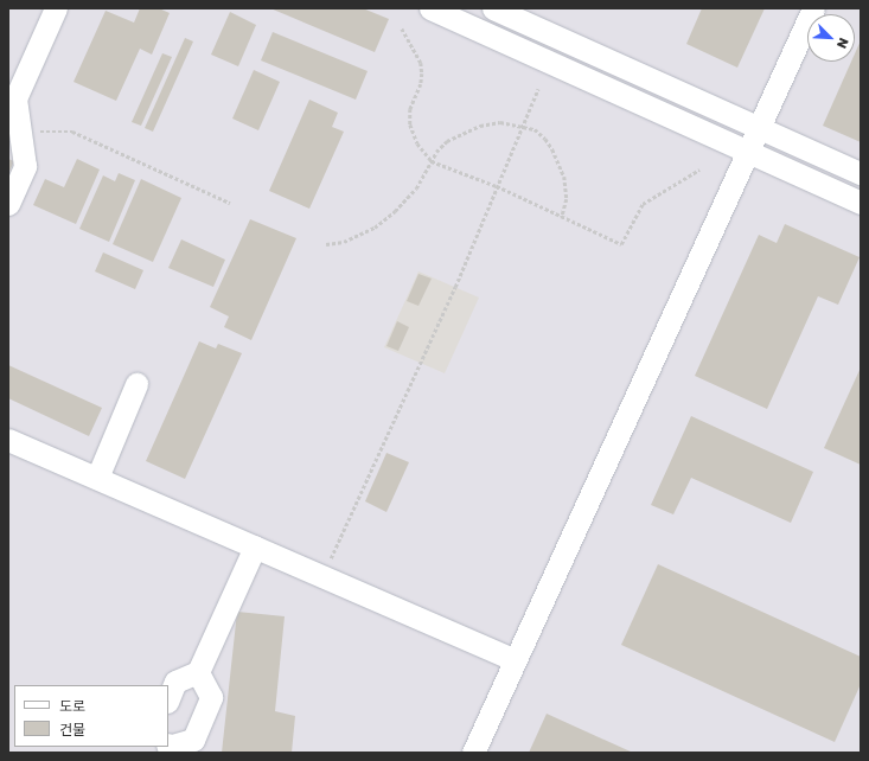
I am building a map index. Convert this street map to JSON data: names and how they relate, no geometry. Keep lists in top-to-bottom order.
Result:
{
  "legend": ["도로", "건물"],
  "north": "bottom right"
}
